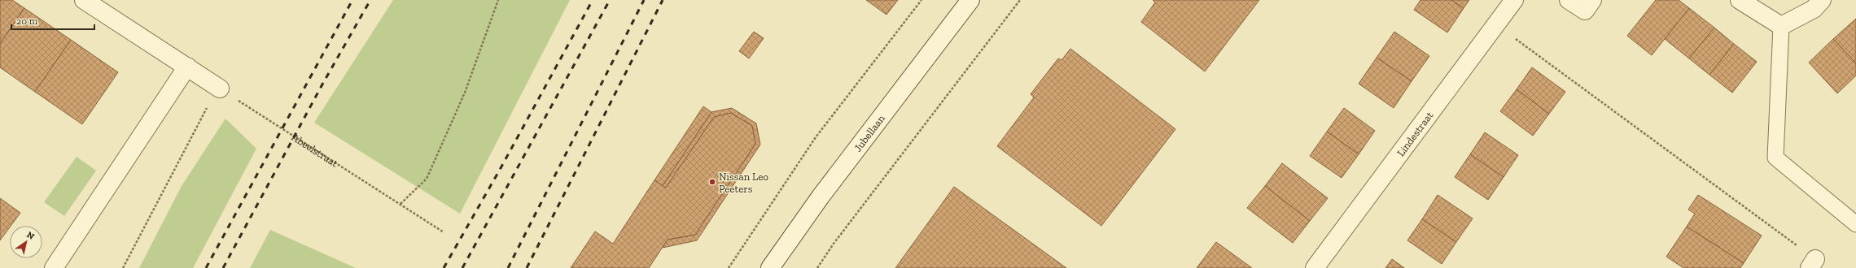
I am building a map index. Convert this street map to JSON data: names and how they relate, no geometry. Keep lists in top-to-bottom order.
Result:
{
  "streets": {
    "street": ["Jubellaan", "Lindestraat"],
    "path": ["Abeelstraat"]
  },
  "places": ["Nissan Leo Peeters"],
  "scale_bar": "20 m",
  "north": "top right"
}
